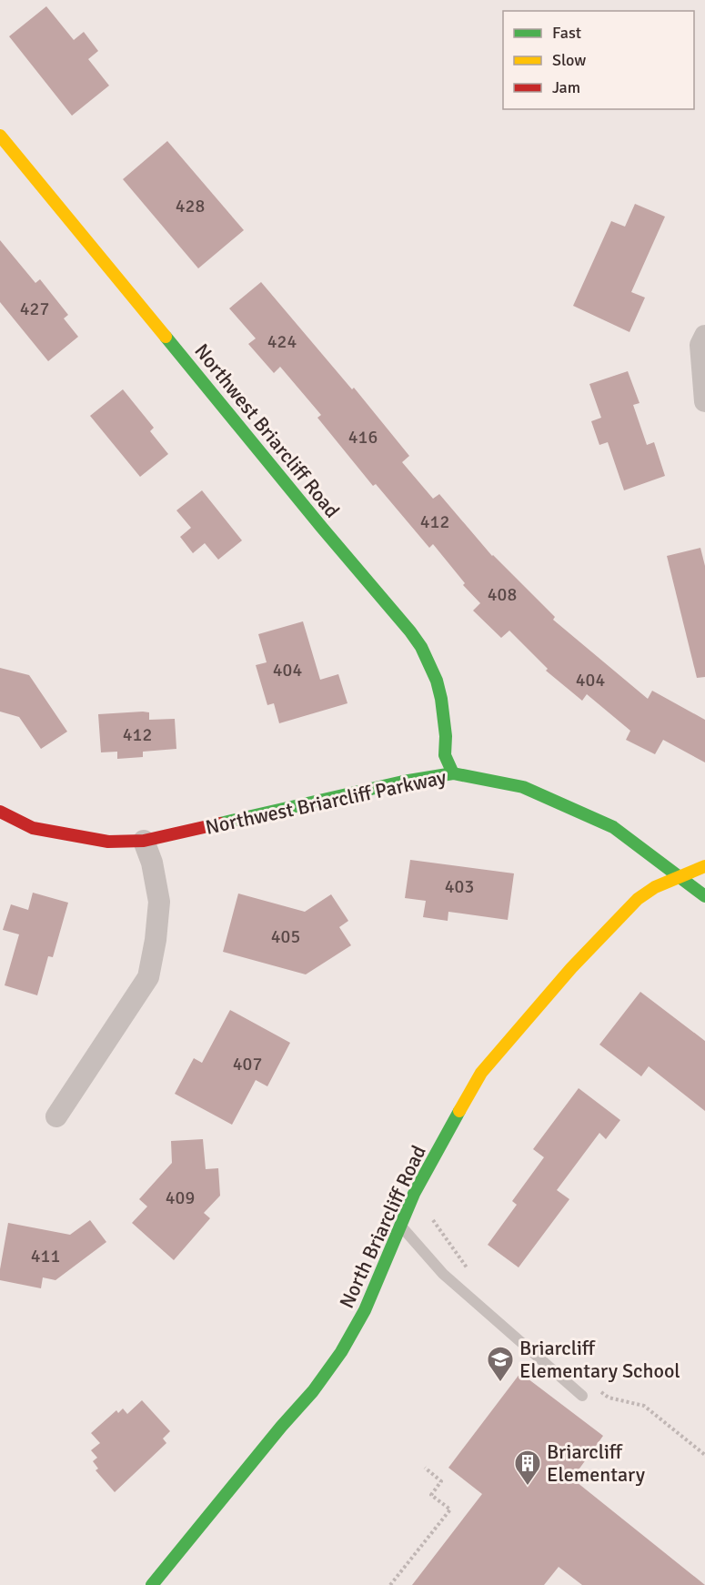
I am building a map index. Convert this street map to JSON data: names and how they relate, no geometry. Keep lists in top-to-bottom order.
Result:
{
  "streets": {
    "street": ["Northwest Briarcliff Road", "Northwest Briarcliff Parkway", "North Briarcliff Road"]
  },
  "crossings": [
    ["Northwest Briarcliff Road", "Northwest Briarcliff Parkway"],
    ["Northwest Briarcliff Parkway", "North Briarcliff Road"]
  ],
  "places": {
    "school or university": ["Briarcliff Elementary School"],
    "building": ["Briarcliff Elementary"]
  },
  "house_numbers": [
    "428",
    "427",
    "424",
    "416",
    "412",
    "408",
    "404",
    "404",
    "412",
    "403",
    "405",
    "407",
    "409",
    "411"
  ],
  "legend": ["Fast", "Slow", "Jam"]
}
